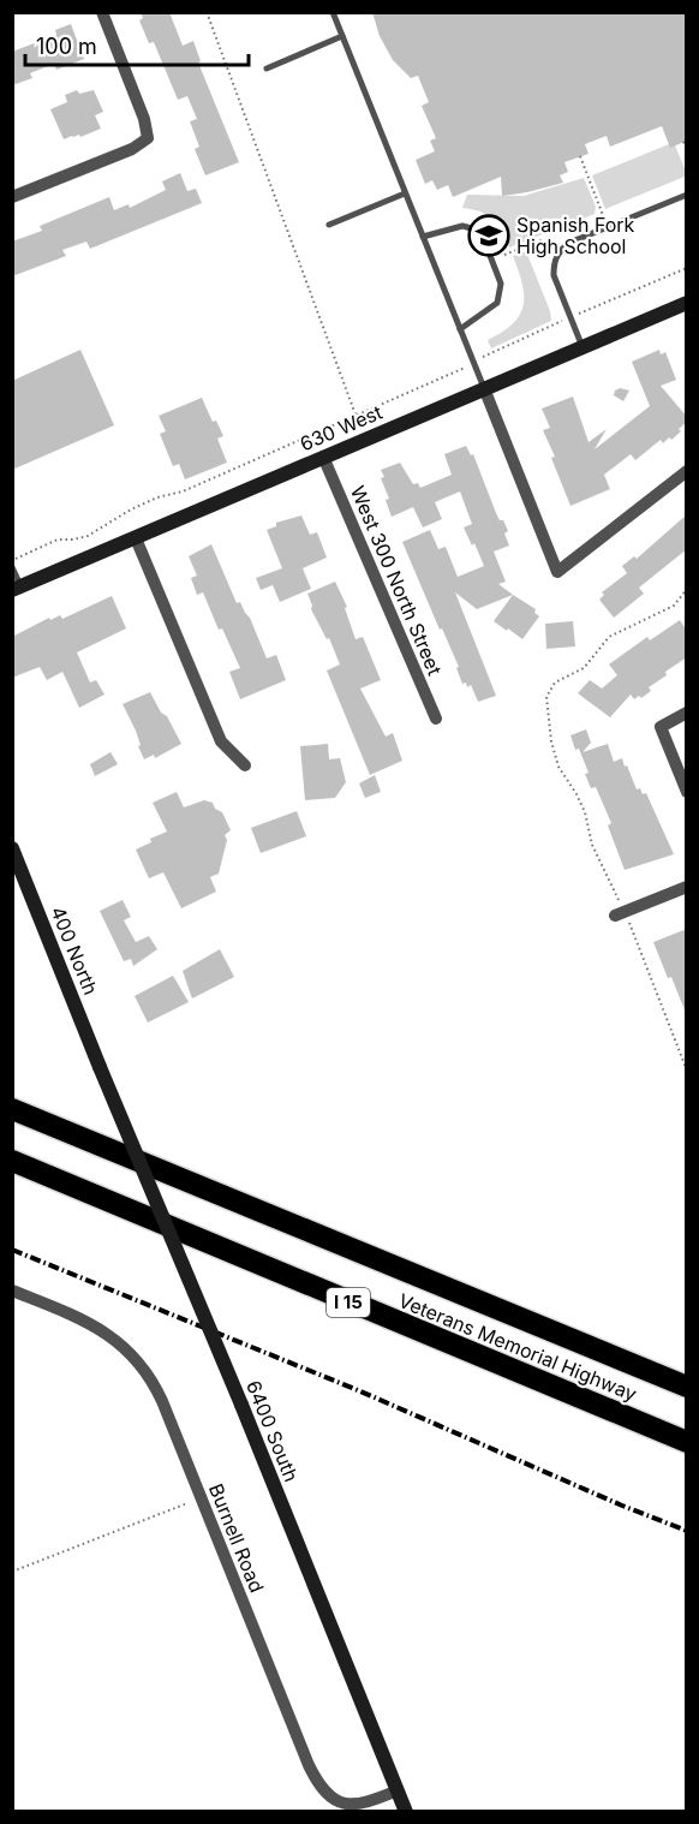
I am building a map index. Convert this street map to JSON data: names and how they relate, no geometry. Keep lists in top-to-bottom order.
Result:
{
  "streets": {
    "highway": ["I 15", "Veterans Memorial Highway"],
    "main road": ["630 West", "400 North", "6400 South"],
    "street": ["West 300 North Street", "Burnell Road"]
  },
  "crossings": [
    ["630 West", "West 300 North Street"],
    ["400 North", "6400 South"],
    ["6400 South", "Burnell Road"]
  ],
  "places": {
    "school or university": ["Spanish Fork High School"]
  },
  "scale_bar": "100 m"
}
